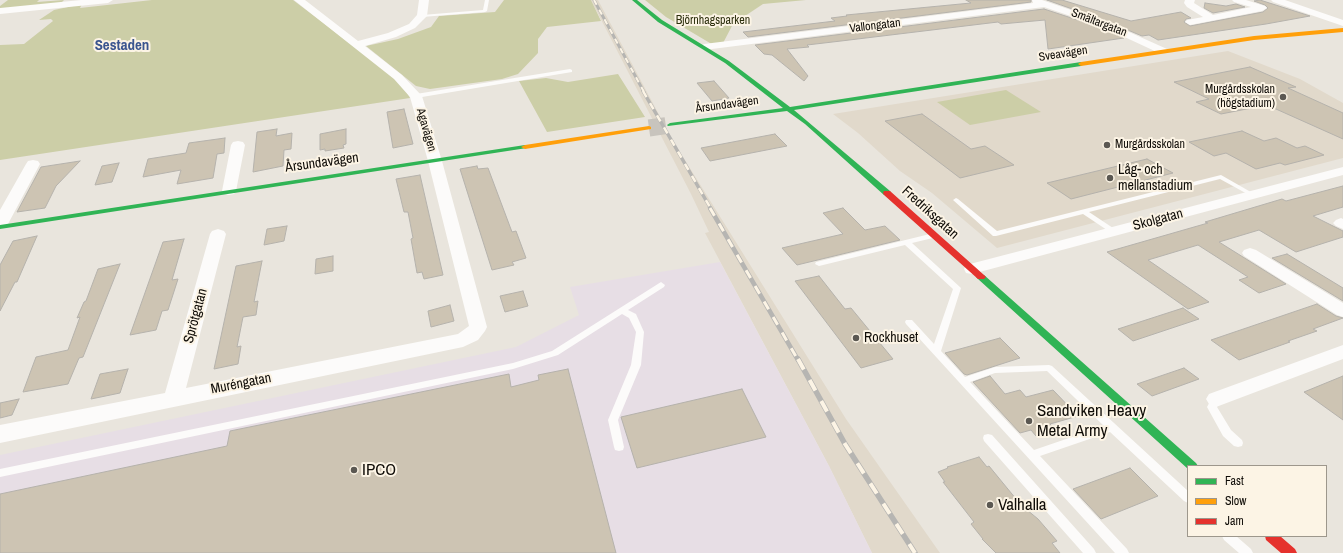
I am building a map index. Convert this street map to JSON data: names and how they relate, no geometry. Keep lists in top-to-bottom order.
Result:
{
  "streets": {
    "main road": ["Sveavägen", "Årsundavägen", "Fredriksgatan"],
    "street": [
      "Smältargatan",
      "Vallongatan",
      "Agavägen",
      "Skolgatan",
      "Sprötgatan",
      "Muréngatan"
    ]
  },
  "crossings": [
    ["Smältargatan", "Vallongatan"],
    ["Smältargatan", "Sveavägen"],
    ["Vallongatan", "Fredriksgatan"],
    ["Sveavägen", "Årsundavägen"],
    ["Sveavägen", "Fredriksgatan"],
    ["Årsundavägen", "Agavägen"],
    ["Årsundavägen", "Fredriksgatan"],
    ["Agavägen", "Muréngatan"],
    ["Fredriksgatan", "Skolgatan"],
    ["Sprötgatan", "Muréngatan"]
  ],
  "districts": ["Sestaden"],
  "parks": ["Björnhagsparken"],
  "places": [
    "Murgårdsskolan (högstadium)",
    "Murgårdsskolan",
    "Låg- och mellanstadium",
    "Rockhuset",
    "Sandviken Heavy Metal Army",
    "IPCO",
    "Valhalla"
  ],
  "legend": ["Fast", "Slow", "Jam"]
}
